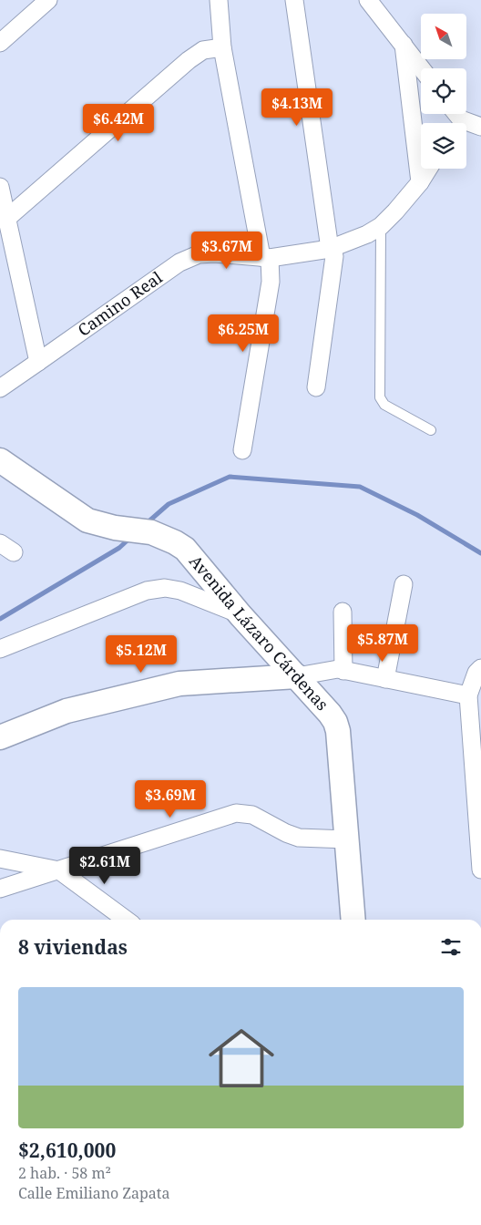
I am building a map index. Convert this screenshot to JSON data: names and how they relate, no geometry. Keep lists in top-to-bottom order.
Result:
{
  "streets": {
    "street": ["Camino Real", "Avenida Lázaro Cárdenas"]
  },
  "north": "top left",
  "page": {
    "price": [
      "$4.13M",
      "$6.42M",
      "$3.67M",
      "$6.25M",
      "$5.87M",
      "$5.12M",
      "$3.69M",
      "$2.61M"
    ],
    "heading": "8 viviendas",
    "list": [
      {
        "name": "$2,610,000",
        "note": "2 hab. · 58 m² · Calle Emiliano Zapata"
      }
    ]
  }
}
